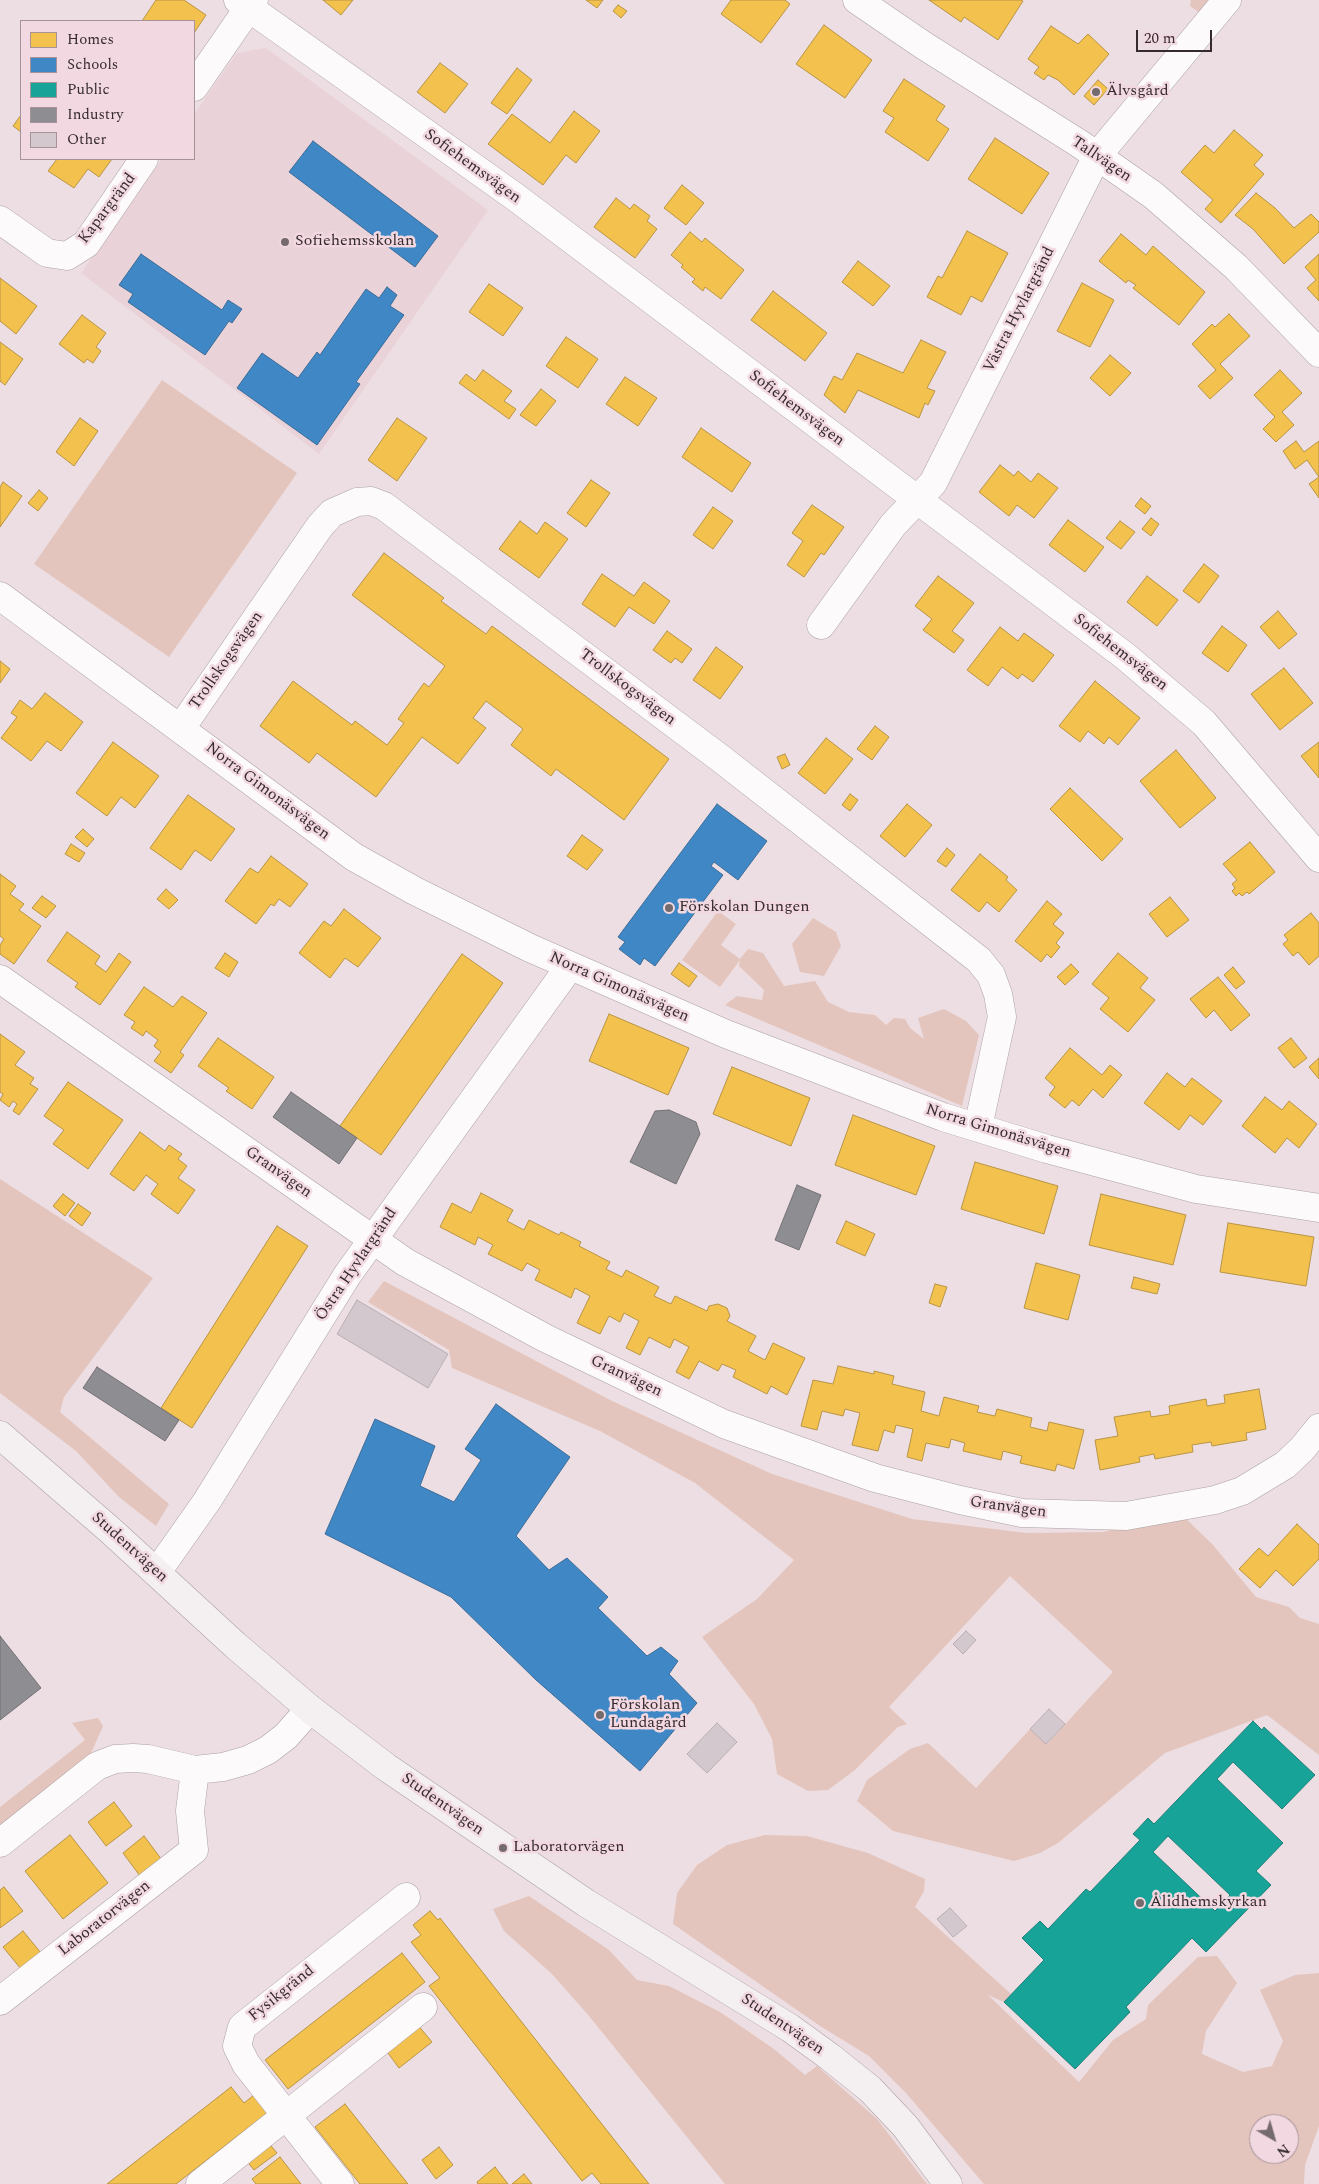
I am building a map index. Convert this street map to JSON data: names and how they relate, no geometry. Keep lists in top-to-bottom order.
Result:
{
  "streets": {
    "street": [
      "Tallvägen",
      "Sofiehemsvägen",
      "Kapargränd",
      "Västra Hyvlargränd",
      "Trollskogsvägen",
      "Norra Gimonäsvägen",
      "Granvägen",
      "Östra Hyvlargränd",
      "Studentvägen",
      "Laboratorvägen",
      "Fysikgränd"
    ]
  },
  "crossings": [
    ["Tallvägen", "Västra Hyvlargränd"],
    ["Sofiehemsvägen", "Västra Hyvlargränd"],
    ["Trollskogsvägen", "Norra Gimonäsvägen"],
    ["Norra Gimonäsvägen", "Östra Hyvlargränd"],
    ["Granvägen", "Östra Hyvlargränd"],
    ["Östra Hyvlargränd", "Studentvägen"]
  ],
  "places": [
    "Älvsgård",
    "Sofiehemsskolan",
    "Förskolan Dungen",
    "Förskolan Lundagård",
    "Laboratorvägen",
    "Ålidhemskyrkan"
  ],
  "legend": [
    "Homes",
    "Schools",
    "Public",
    "Industry",
    "Other"
  ],
  "scale_bar": "20 m",
  "north": "bottom right"
}
